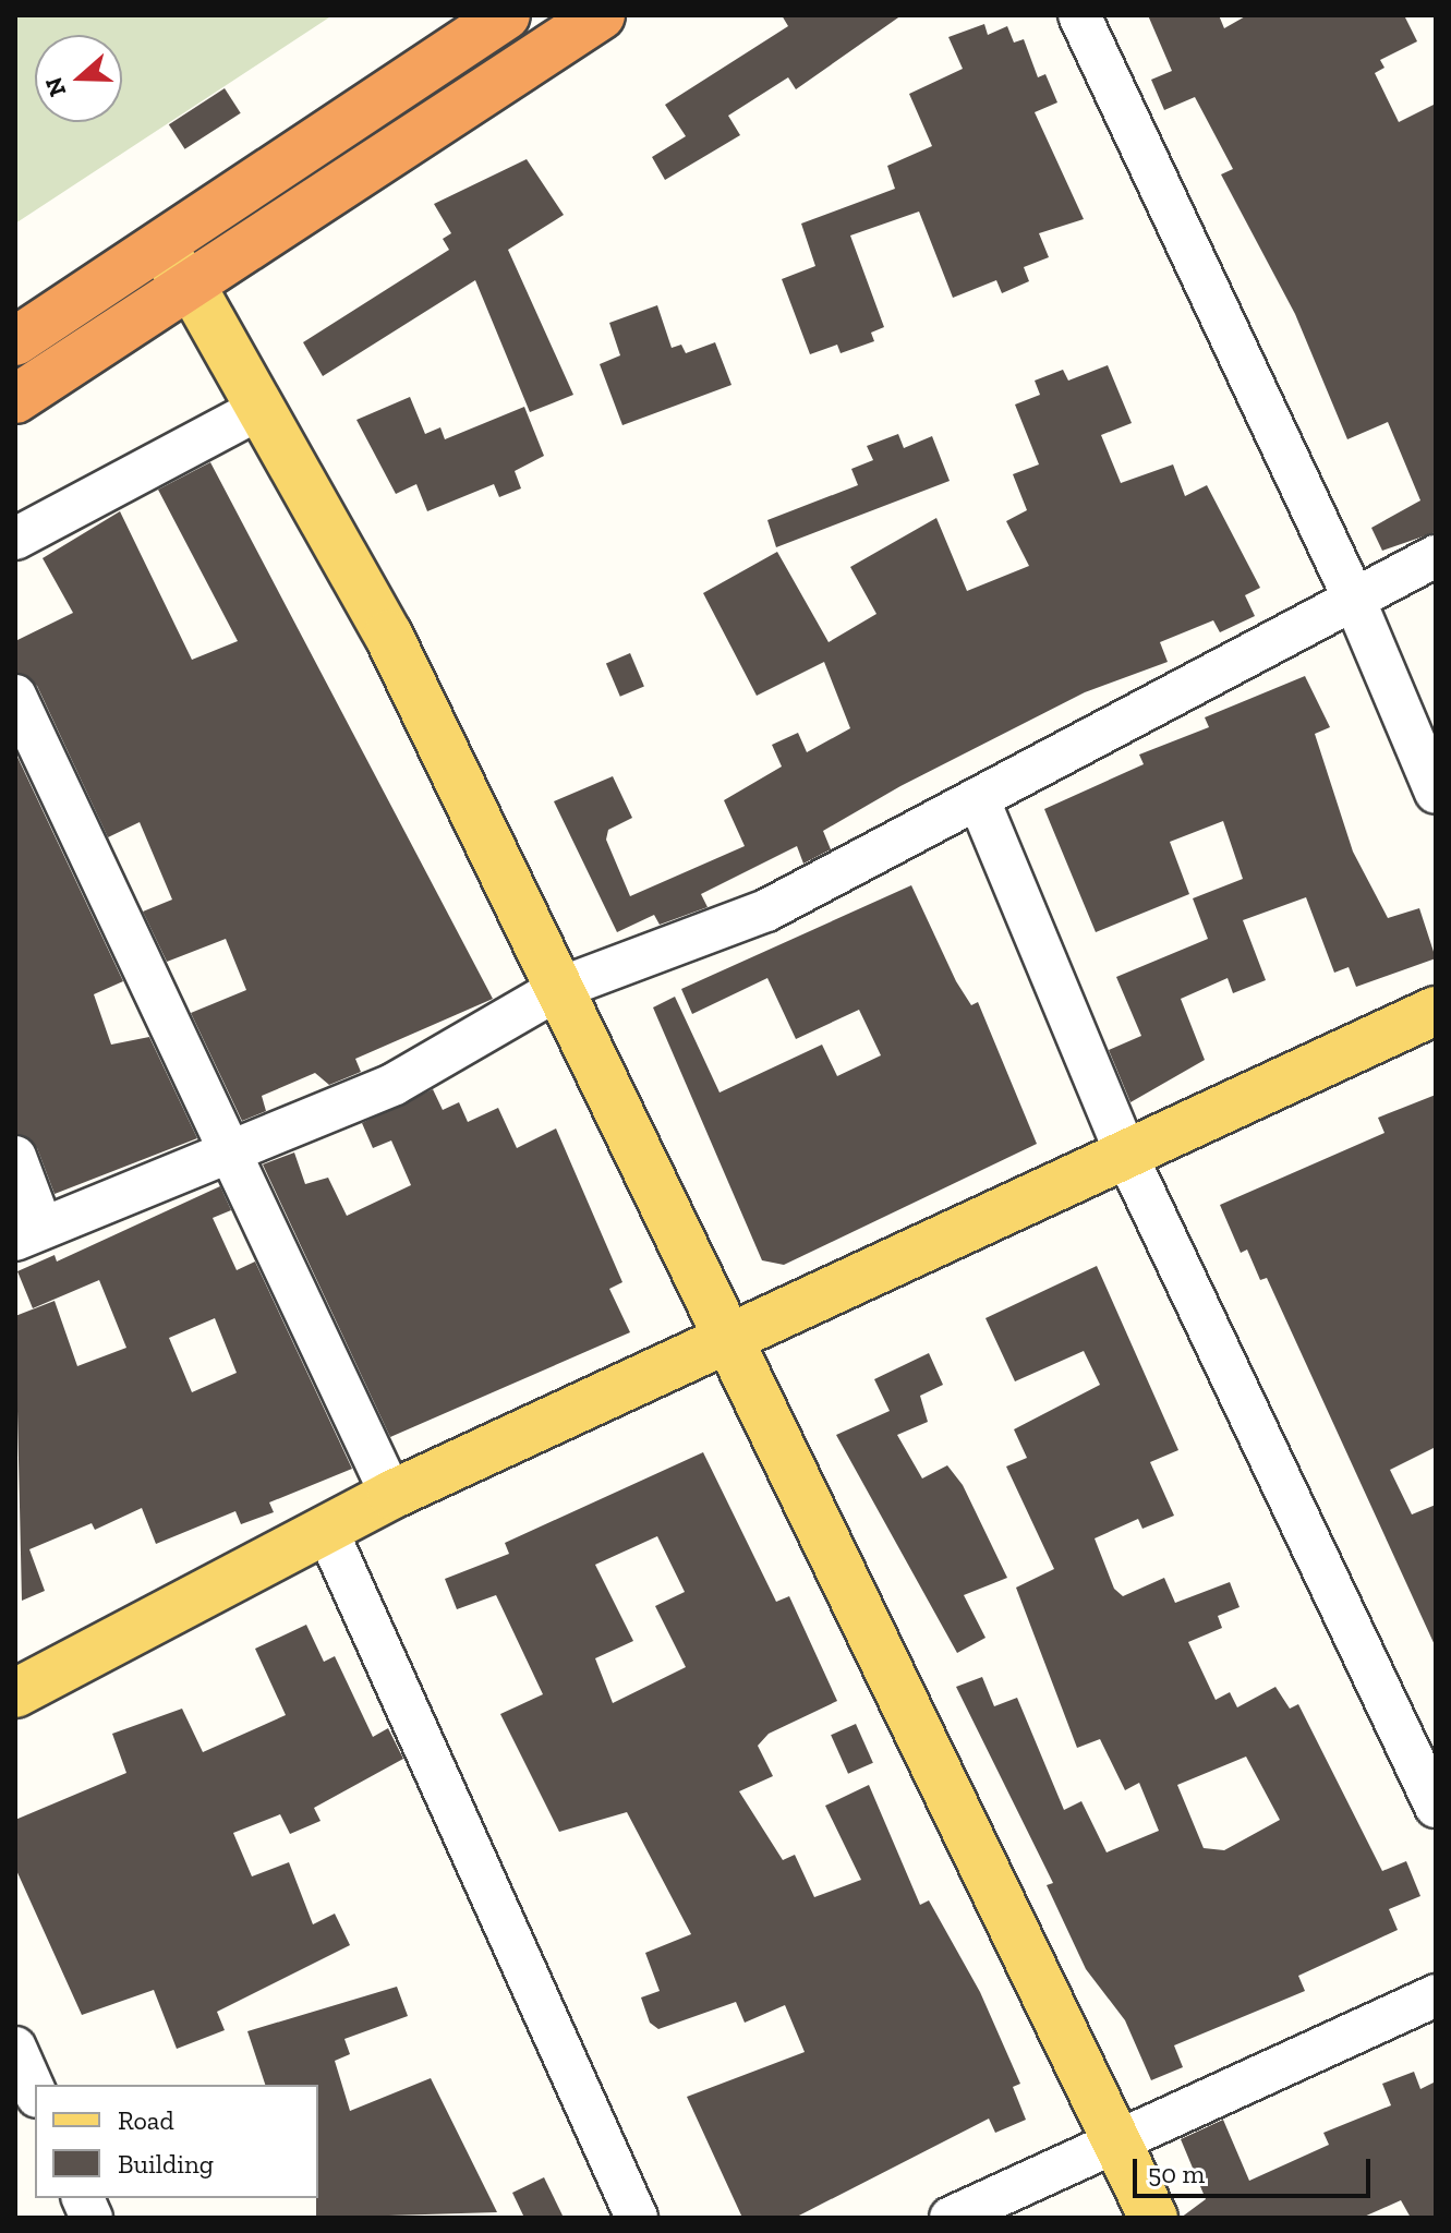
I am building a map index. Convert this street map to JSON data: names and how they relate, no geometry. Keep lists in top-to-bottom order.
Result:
{
  "legend": ["Road", "Building"],
  "scale_bar": "50 m",
  "north": "left"
}
